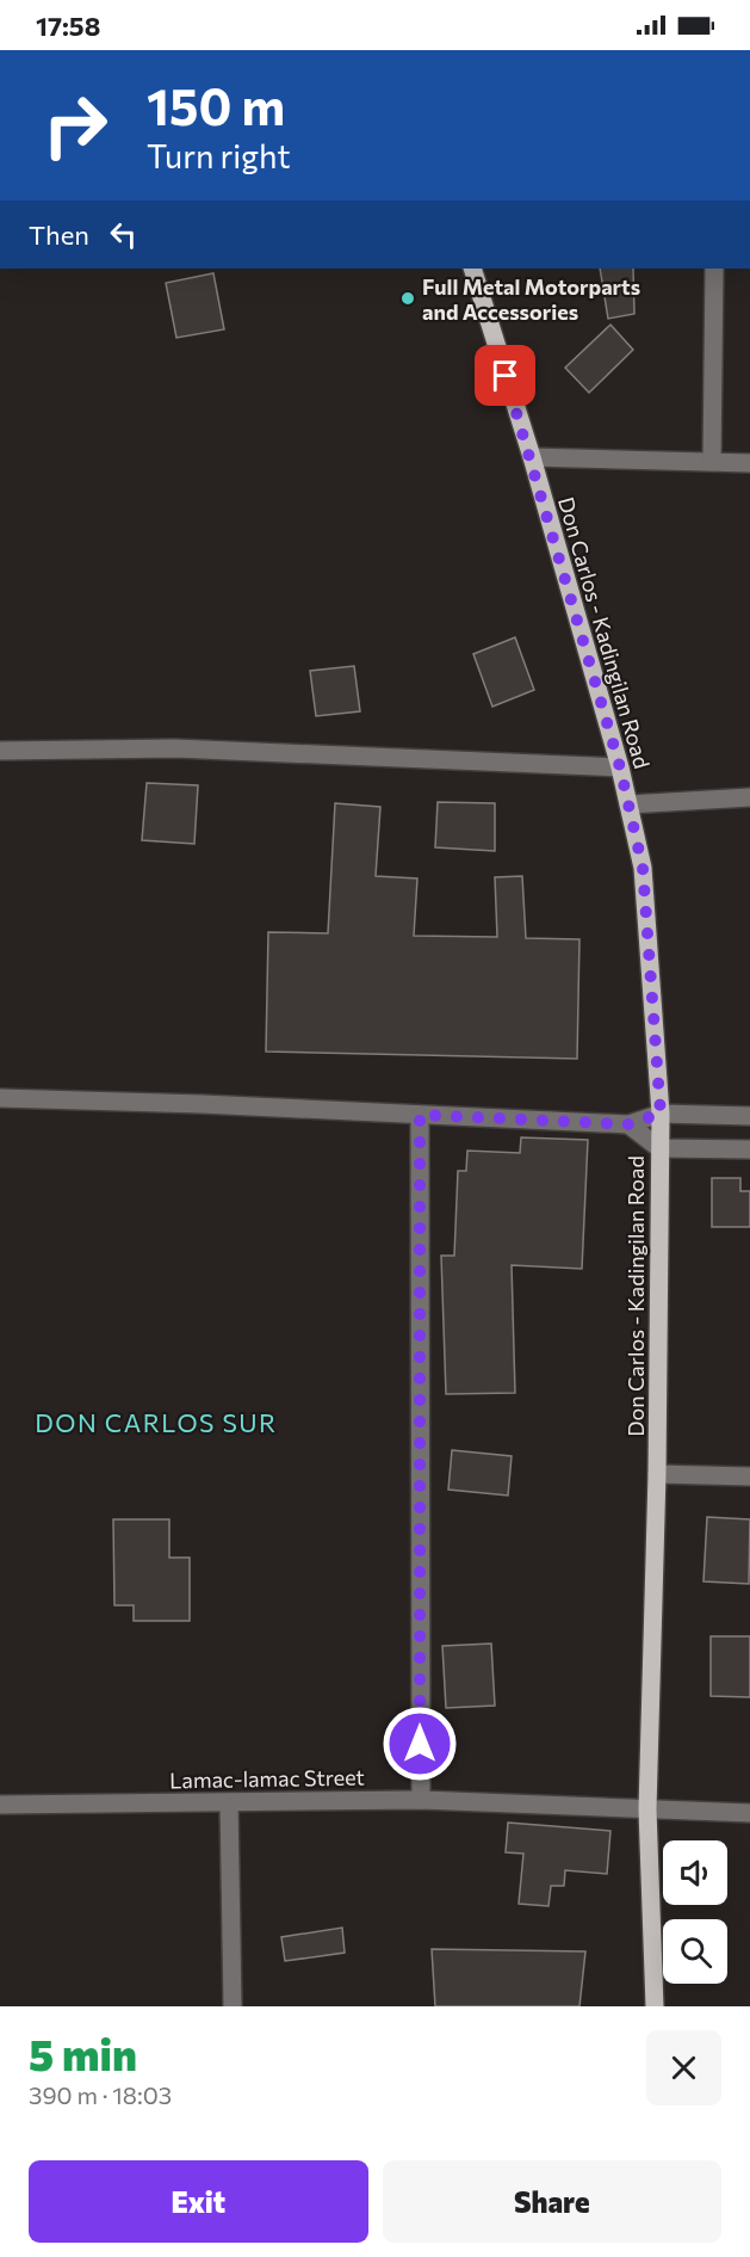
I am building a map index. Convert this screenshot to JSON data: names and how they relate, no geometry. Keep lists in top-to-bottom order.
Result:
{
  "streets": {
    "main road": ["Don Carlos - Kadingilan Road"],
    "street": ["Lamac-lamac Street"]
  },
  "crossings": [
    ["Don Carlos - Kadingilan Road", "Lamac-lamac Street"]
  ],
  "districts": ["DON CARLOS SUR"],
  "places": ["Full Metal Motorparts and Accessories"],
  "page": {
    "status": "17:58",
    "turn": ["150 m", "Turn right"],
    "then": "Then",
    "heading": ["5 min", "390 m · 18:03"],
    "buttons": ["Exit", "Share"]
  }
}
